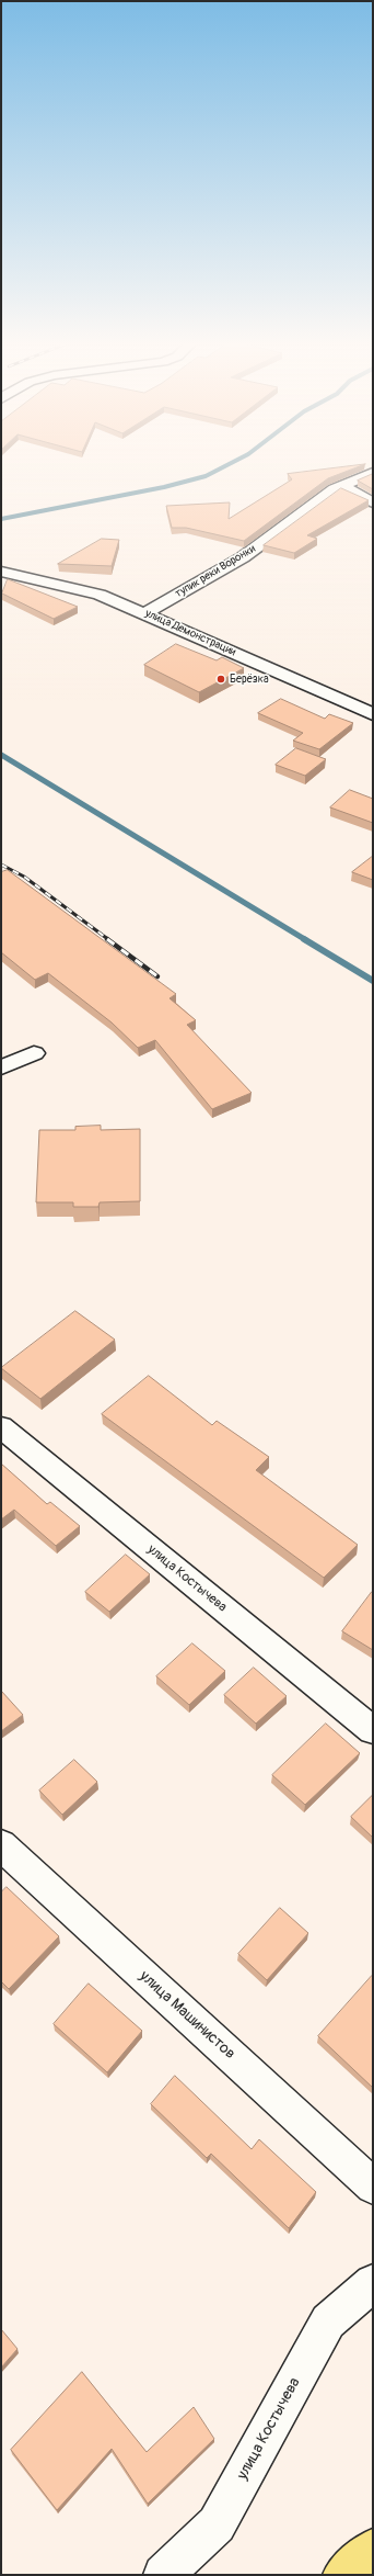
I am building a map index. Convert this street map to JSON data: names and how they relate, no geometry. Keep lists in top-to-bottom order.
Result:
{
  "streets": {
    "street": [
      "тупик реки Воронки",
      "улица Демонстрации",
      "улица Костычева",
      "улица Машинистов"
    ]
  },
  "crossings": [
    ["тупик реки Воронки", "улица Демонстрации"]
  ],
  "places": ["Берёзка"]
}
